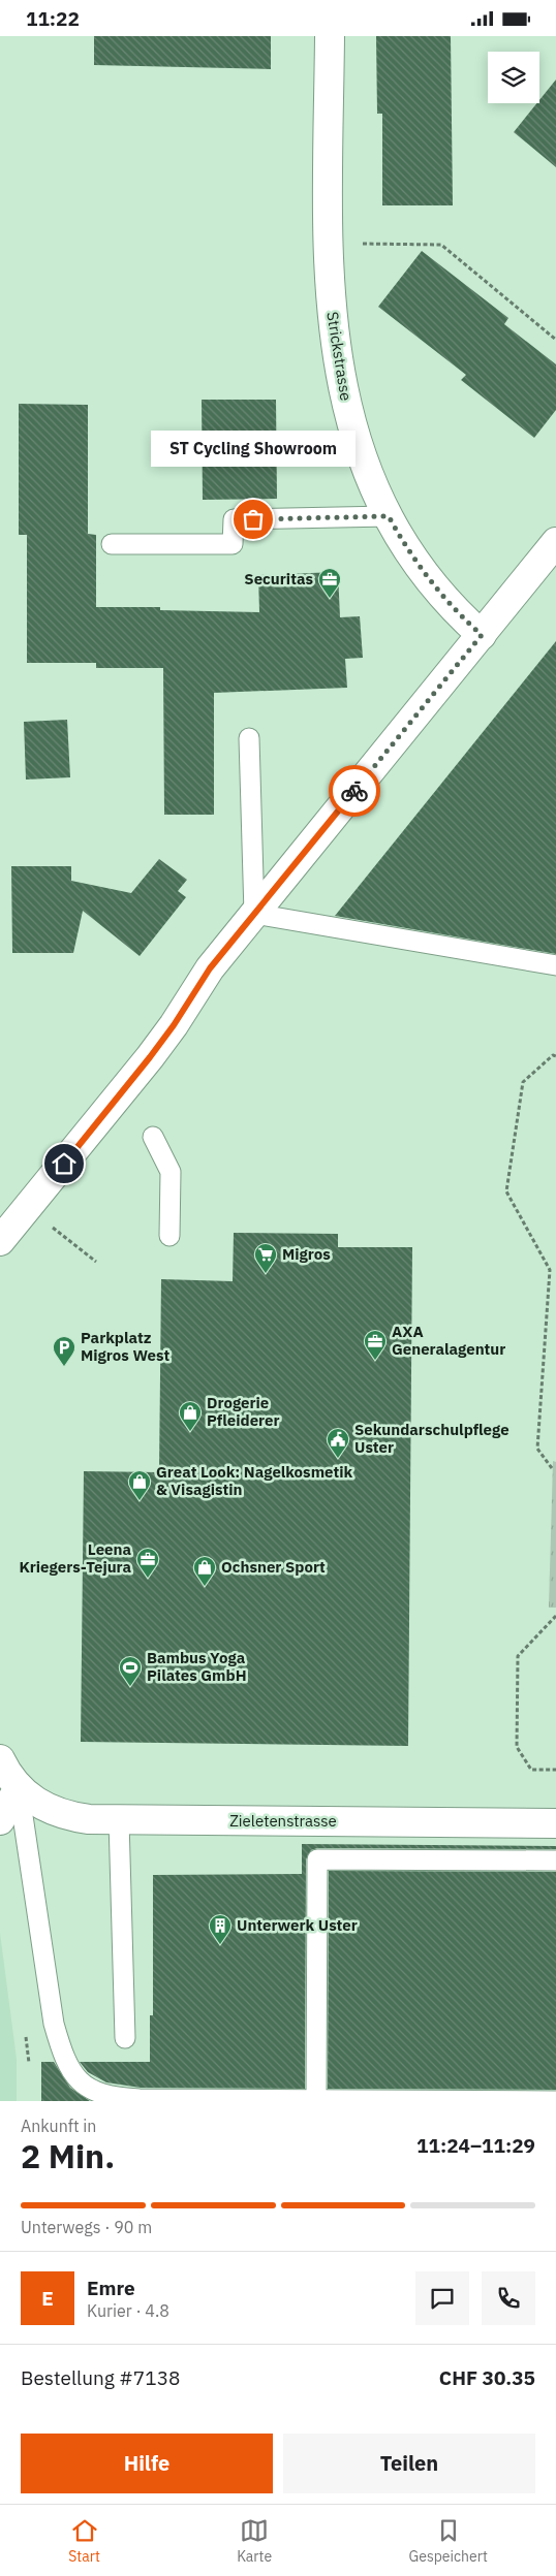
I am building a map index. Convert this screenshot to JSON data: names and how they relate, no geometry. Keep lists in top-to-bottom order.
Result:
{
  "streets": {
    "street": ["Strickstrasse", "Zieletenstrasse"]
  },
  "places": {
    "other": ["ST Cycling Showroom"],
    "office": ["Securitas", "AXA Generalagentur", "Leena Kriegers-Tejura"],
    "supermarket": ["Migros"],
    "parking": ["Parkplatz Migros West"],
    "shop": ["Drogerie Pfleiderer", "Great Look: Nagelkosmetik & Visagistin", "Ochsner Sport"],
    "public building": ["Sekundarschulpflege Uster"],
    "sports": ["Bambus Yoga Pilates GmbH"],
    "building": ["Unterwerk Uster"]
  },
  "page": {
    "status": "11:22",
    "bubble": "ST Cycling Showroom",
    "heading": ["2 Min.", "Ankunft in", "11:24–11:29"],
    "panel": [
      "Emre",
      "Kurier · 4.8",
      "Bestellung #7138",
      "CHF 30.35"
    ],
    "bar": "Unterwegs · 90 m",
    "round": "E",
    "buttons": ["Hilfe", "Teilen"],
    "tabs": ["Start", "Karte", "Gespeichert"]
  }
}
